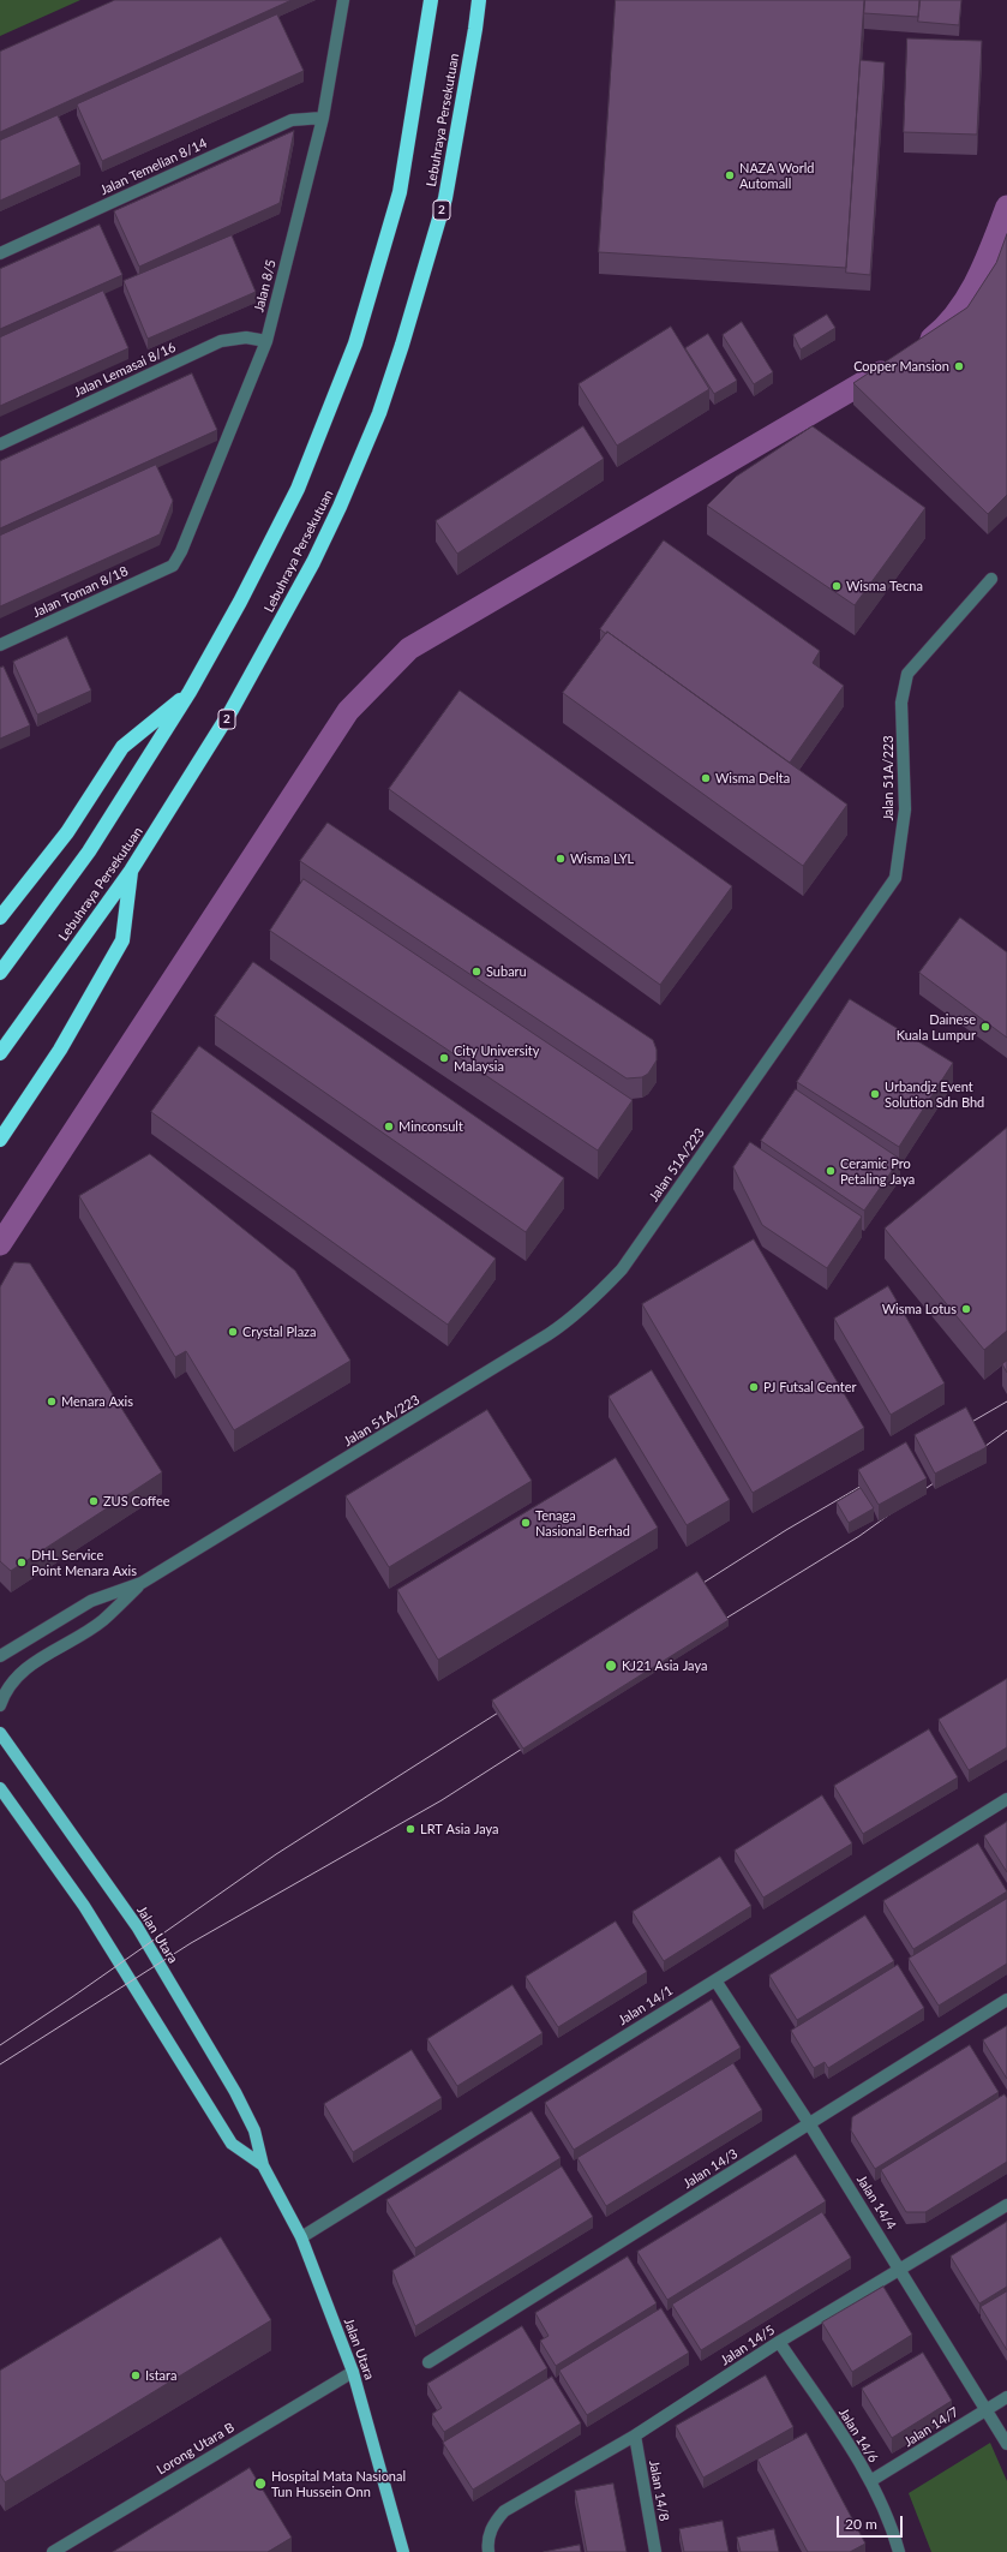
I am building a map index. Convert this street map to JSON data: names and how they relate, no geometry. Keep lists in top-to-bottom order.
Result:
{
  "streets": {
    "highway": ["Lebuhraya Persekutuan", "2"],
    "main road": ["Jalan Utara"],
    "street": [
      "Jalan Temelian 8/14",
      "Jalan 8/5",
      "Jalan Lemasai 8/16",
      "Jalan Toman 8/18",
      "Jalan 51A/223",
      "Jalan 14/1",
      "Jalan 14/3",
      "Jalan 14/4",
      "Jalan 14/5",
      "Jalan 14/7",
      "Jalan 14/6",
      "Lorong Utara B",
      "Jalan 14/8"
    ]
  },
  "crossings": [
    ["Jalan Temelian 8/14", "Jalan 8/5"],
    ["Jalan 8/5", "Jalan Lemasai 8/16"],
    ["Jalan 8/5", "Jalan Toman 8/18"],
    ["Jalan Utara", "Jalan 14/1"],
    ["Jalan Utara", "Lorong Utara B"],
    ["Jalan 14/1", "Jalan 14/4"],
    ["Jalan 14/3", "Jalan 14/4"],
    ["Jalan 14/4", "Jalan 14/5"],
    ["Jalan 14/4", "Jalan 14/7"],
    ["Jalan 14/5", "Jalan 14/6"],
    ["Jalan 14/5", "Jalan 14/8"],
    ["Jalan 14/7", "Jalan 14/6"]
  ],
  "places": [
    "NAZA World Automall",
    "Copper Mansion",
    "Wisma Tecna",
    "Wisma Delta",
    "Wisma LYL",
    "Subaru",
    "Dainese Kuala Lumpur",
    "City University Malaysia",
    "Urbandjz Event Solution Sdn Bhd",
    "Minconsult",
    "Ceramic Pro Petaling Jaya",
    "Wisma Lotus",
    "Crystal Plaza",
    "PJ Futsal Center",
    "Menara Axis",
    "ZUS Coffee",
    "Tenaga Nasional Berhad",
    "DHL Service Point Menara Axis",
    "KJ21 Asia Jaya",
    "LRT Asia Jaya",
    "Istara",
    "Hospital Mata Nasional Tun Hussein Onn"
  ],
  "scale_bar": "20 m"
}
